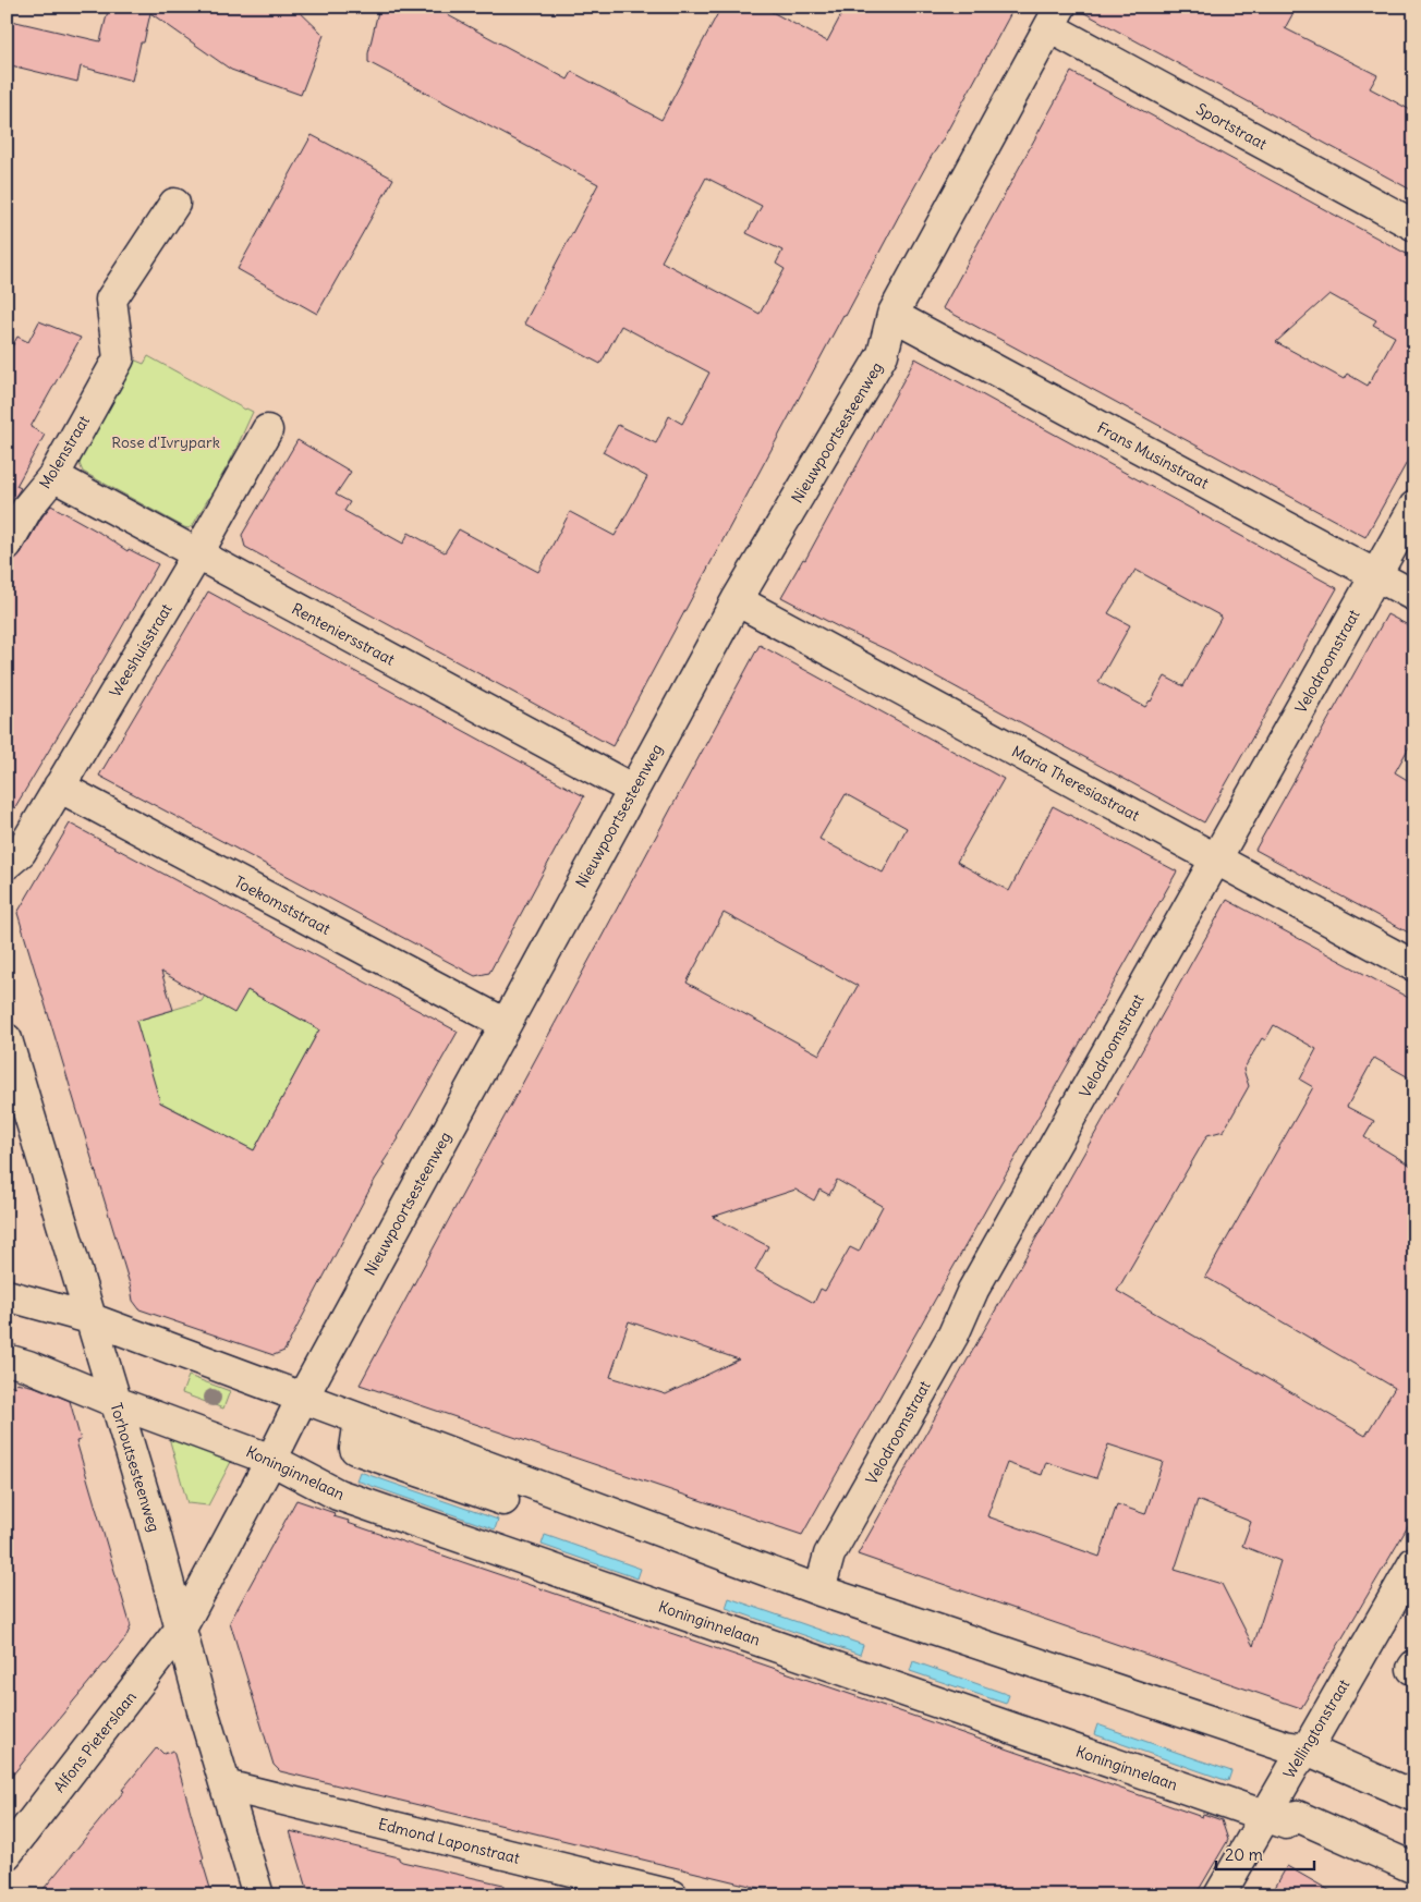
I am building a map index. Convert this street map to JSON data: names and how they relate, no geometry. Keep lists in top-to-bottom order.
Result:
{
  "streets": {
    "street": [
      "Sportstraat",
      "Nieuwpoortsesteenweg",
      "Molenstraat",
      "Frans Musinstraat",
      "Renteniersstraat",
      "Weeshuisstraat",
      "Velodroomstraat",
      "Maria Theresiastraat",
      "Toekomststraat",
      "Torhoutsesteenweg",
      "Koninginnelaan",
      "Wellingtonstraat",
      "Alfons Pieterslaan",
      "Edmond Laponstraat"
    ]
  },
  "crossings": [
    ["Sportstraat", "Nieuwpoortsesteenweg"],
    ["Nieuwpoortsesteenweg", "Frans Musinstraat"],
    ["Nieuwpoortsesteenweg", "Renteniersstraat"],
    ["Nieuwpoortsesteenweg", "Maria Theresiastraat"],
    ["Nieuwpoortsesteenweg", "Toekomststraat"],
    ["Nieuwpoortsesteenweg", "Torhoutsesteenweg"],
    ["Nieuwpoortsesteenweg", "Koninginnelaan"],
    ["Nieuwpoortsesteenweg", "Alfons Pieterslaan"],
    ["Molenstraat", "Renteniersstraat"],
    ["Frans Musinstraat", "Velodroomstraat"],
    ["Renteniersstraat", "Weeshuisstraat"],
    ["Weeshuisstraat", "Toekomststraat"],
    ["Velodroomstraat", "Maria Theresiastraat"],
    ["Torhoutsesteenweg", "Koninginnelaan"],
    ["Torhoutsesteenweg", "Alfons Pieterslaan"],
    ["Torhoutsesteenweg", "Edmond Laponstraat"],
    ["Koninginnelaan", "Wellingtonstraat"]
  ],
  "parks": ["Rose d'Ivrypark"],
  "scale_bar": "20 m"
}
